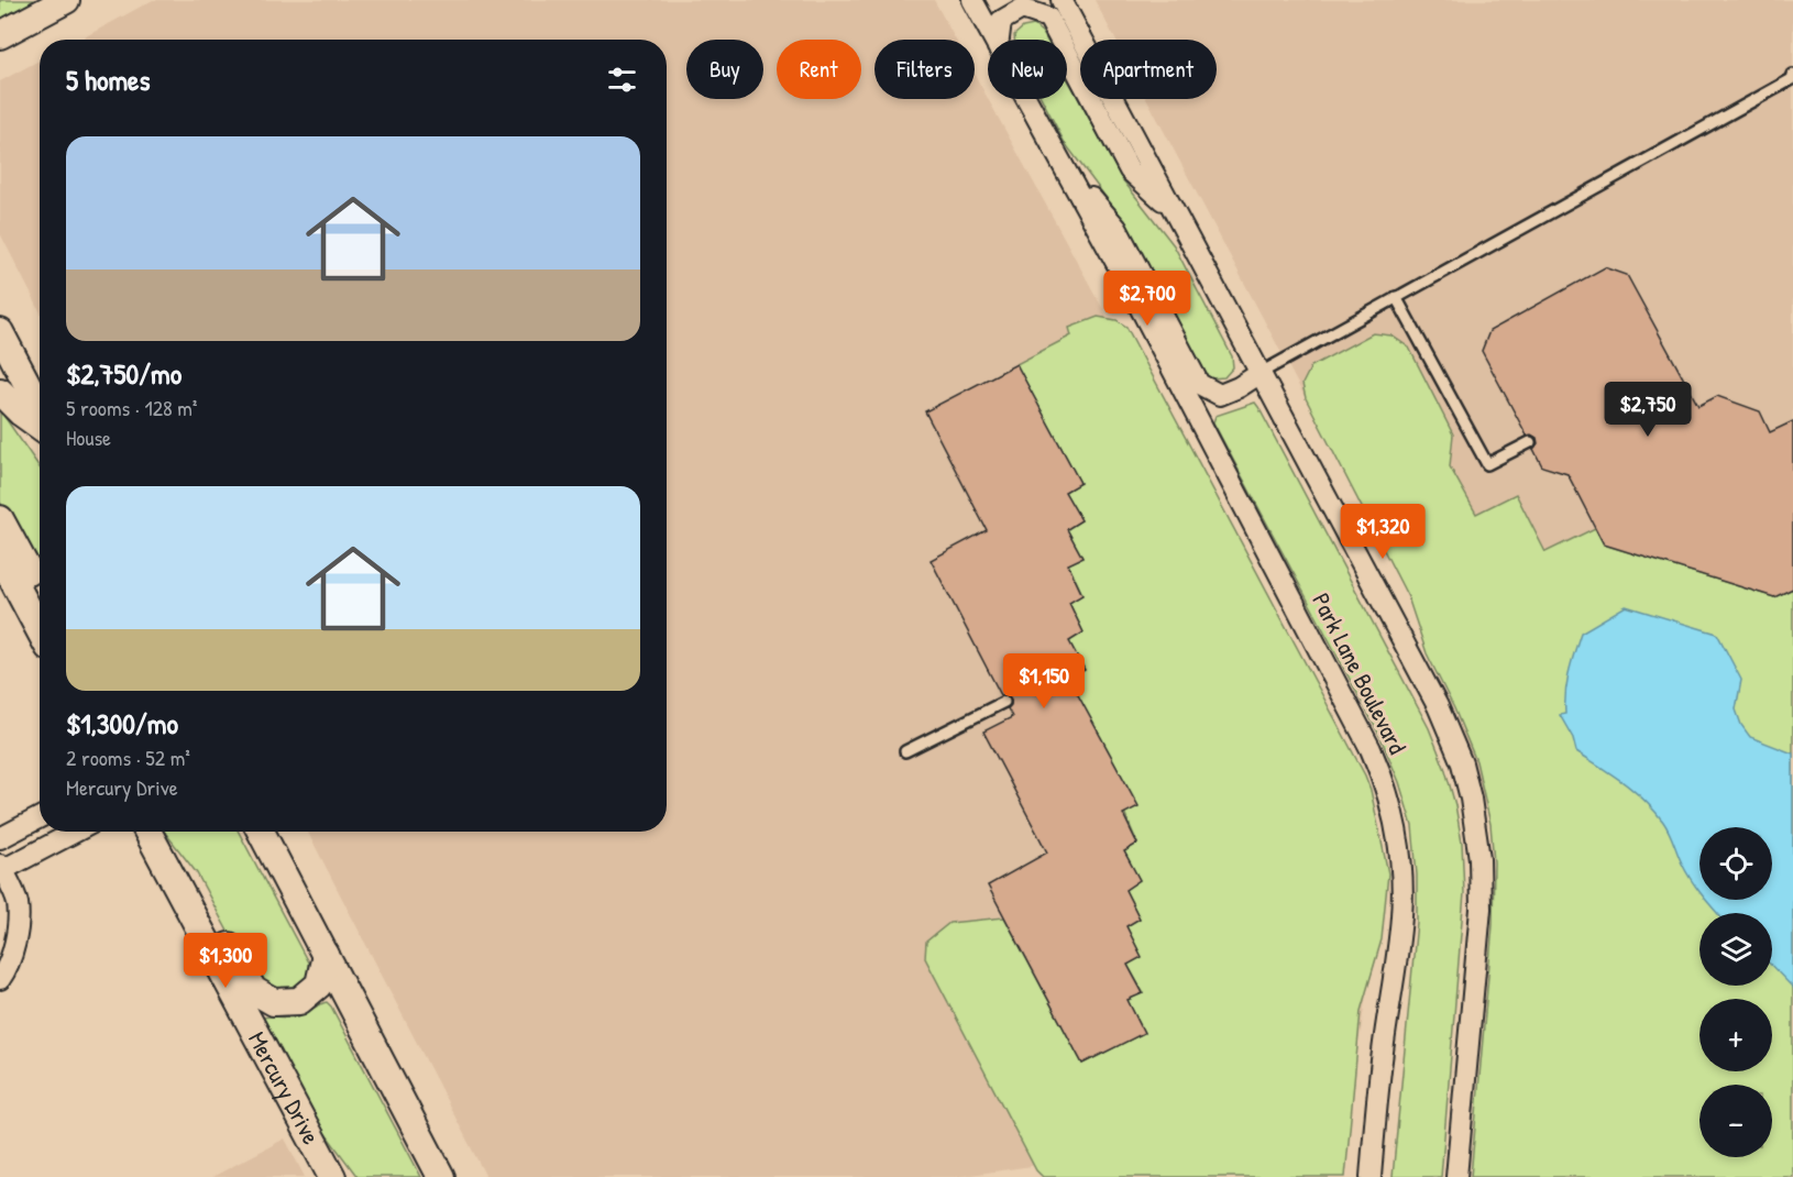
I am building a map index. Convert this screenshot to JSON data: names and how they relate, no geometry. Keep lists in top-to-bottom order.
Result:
{
  "streets": {
    "street": ["Park Lane Boulevard", "Mercury Drive"]
  },
  "page": {
    "chip": [
      "Buy",
      "Rent",
      "Filters",
      "New",
      "Apartment"
    ],
    "heading": "5 homes",
    "list": [
      {
        "name": "$2,750/mo",
        "note": "5 rooms · 128 m² · House"
      },
      {
        "name": "$1,300/mo",
        "note": "2 rooms · 52 m² · Mercury Drive"
      }
    ],
    "price": [
      "$2,700",
      "$2,750",
      "$1,320",
      "$1,150",
      "$1,300"
    ],
    "map_buttons": ["+", "−"]
  }
}
